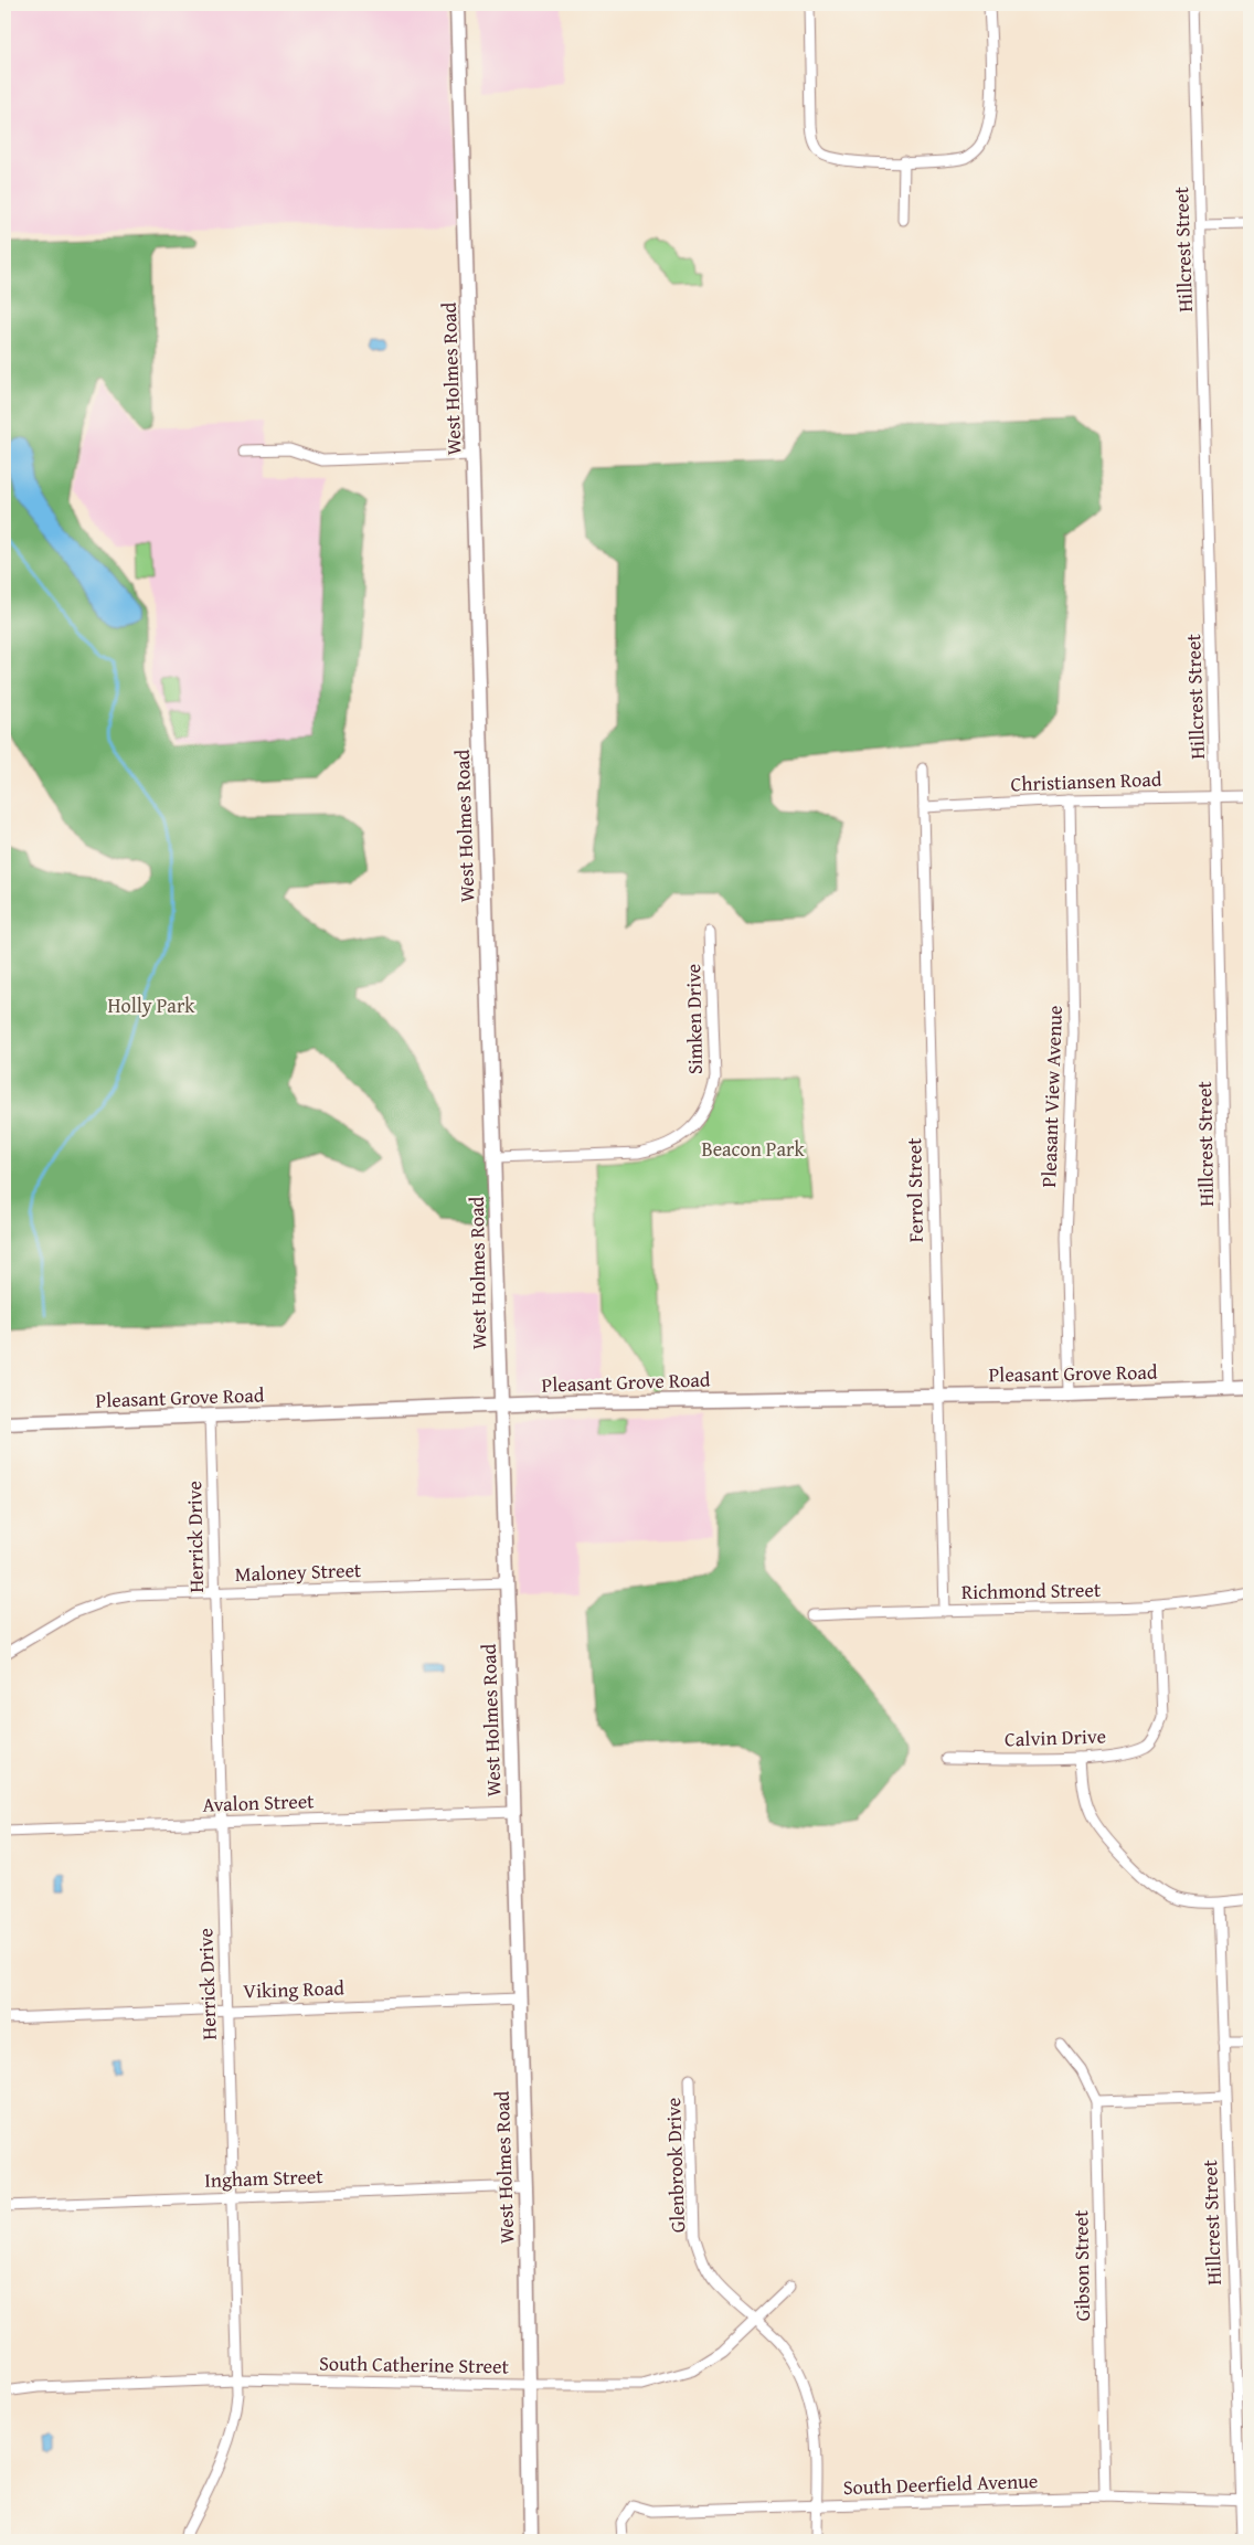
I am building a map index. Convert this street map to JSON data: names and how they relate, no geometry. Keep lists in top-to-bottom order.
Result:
{
  "streets": {
    "street": [
      "Hillcrest Street",
      "West Holmes Road",
      "Christiansen Road",
      "Simken Drive",
      "Pleasant View Avenue",
      "Ferrol Street",
      "Pleasant Grove Road",
      "Herrick Drive",
      "Maloney Street",
      "Richmond Street",
      "Calvin Drive",
      "Avalon Street",
      "Viking Road",
      "Glenbrook Drive",
      "Ingham Street",
      "Gibson Street",
      "South Catherine Street",
      "South Deerfield Avenue"
    ]
  },
  "crossings": [
    ["Hillcrest Street", "Christiansen Road"],
    ["Hillcrest Street", "Pleasant Grove Road"],
    ["Hillcrest Street", "South Deerfield Avenue"],
    ["West Holmes Road", "Simken Drive"],
    ["West Holmes Road", "Pleasant Grove Road"],
    ["West Holmes Road", "Maloney Street"],
    ["West Holmes Road", "Avalon Street"],
    ["West Holmes Road", "Viking Road"],
    ["West Holmes Road", "Ingham Street"],
    ["West Holmes Road", "South Catherine Street"],
    ["Christiansen Road", "Pleasant View Avenue"],
    ["Christiansen Road", "Ferrol Street"],
    ["Pleasant View Avenue", "Pleasant Grove Road"],
    ["Ferrol Street", "Pleasant Grove Road"],
    ["Ferrol Street", "Richmond Street"],
    ["Pleasant Grove Road", "Herrick Drive"],
    ["Herrick Drive", "Maloney Street"],
    ["Herrick Drive", "Avalon Street"],
    ["Herrick Drive", "Viking Road"],
    ["Herrick Drive", "Ingham Street"],
    ["Herrick Drive", "South Catherine Street"],
    ["Richmond Street", "Calvin Drive"],
    ["Glenbrook Drive", "South Catherine Street"],
    ["Glenbrook Drive", "South Deerfield Avenue"],
    ["Gibson Street", "South Deerfield Avenue"]
  ],
  "parks": ["Holly Park", "Beacon Park"]
}
